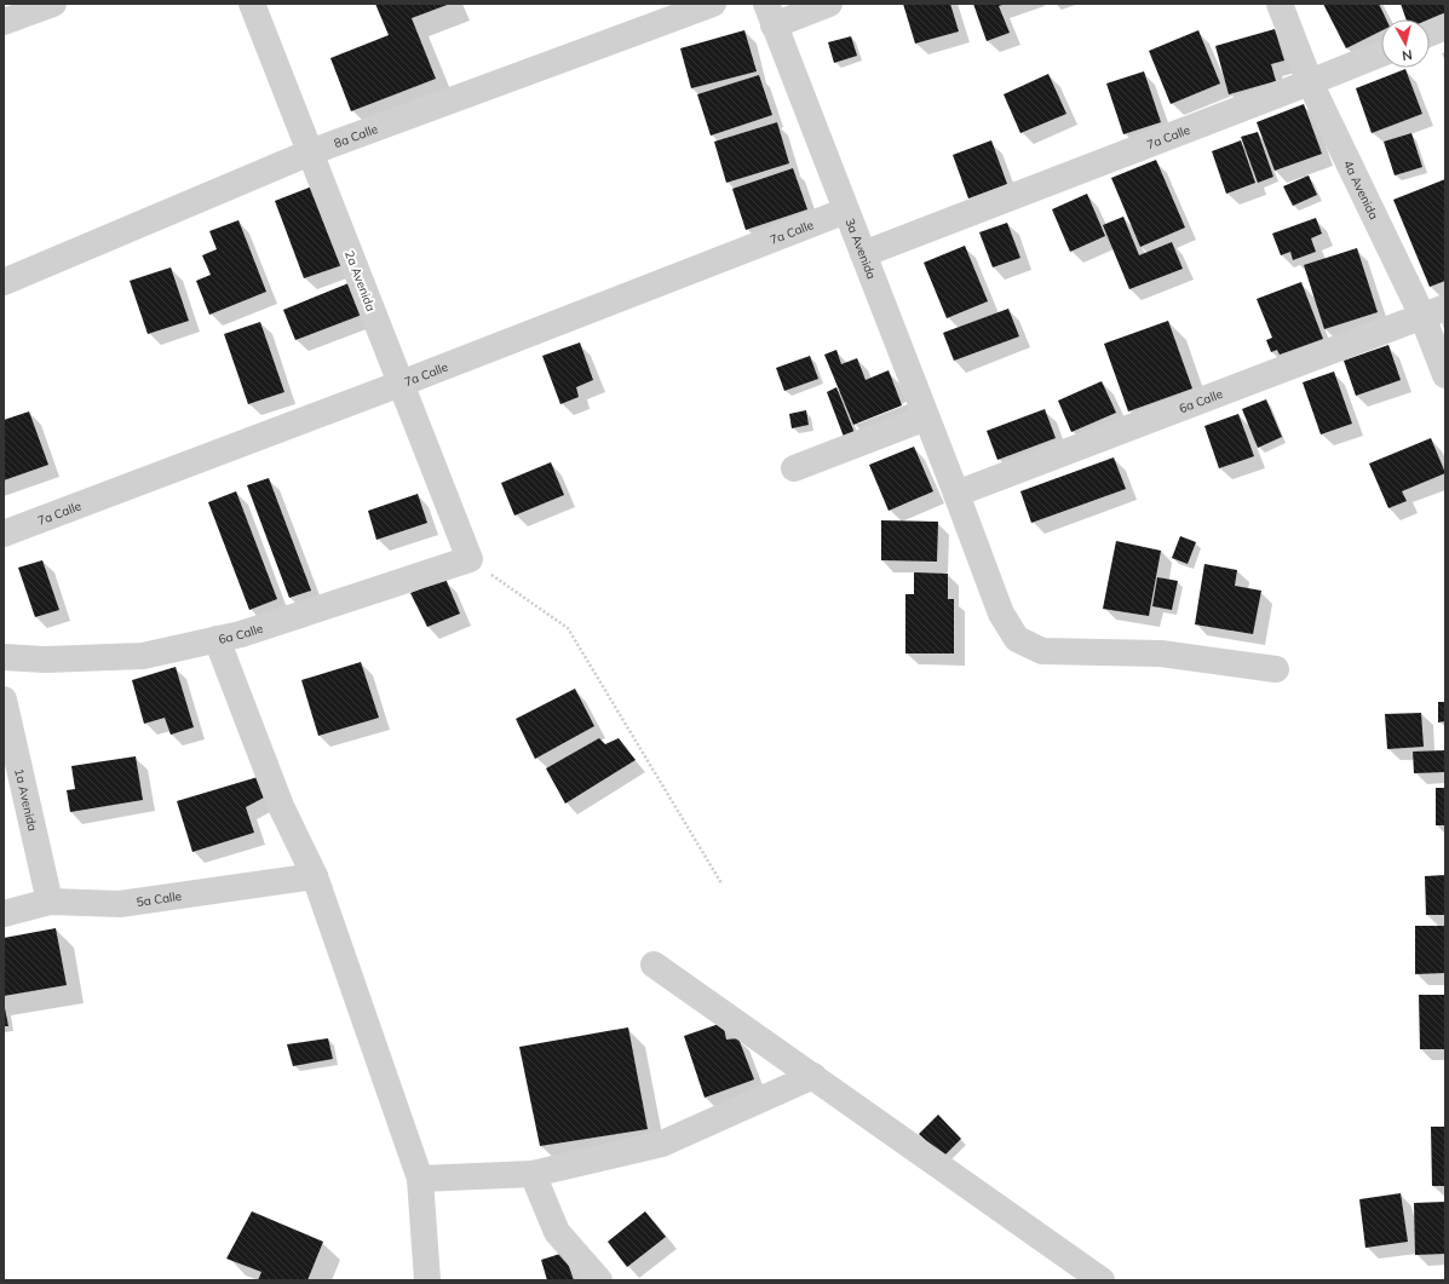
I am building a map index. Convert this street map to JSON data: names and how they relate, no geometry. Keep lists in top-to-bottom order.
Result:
{
  "streets": {
    "street": [
      "8a Calle",
      "7a Calle",
      "4a Avenida",
      "3a Avenida",
      "2a Avenida",
      "6a Calle",
      "1a Avenida",
      "5a Calle"
    ]
  },
  "crossings": [
    ["8a Calle", "2a Avenida"],
    ["7a Calle", "4a Avenida"],
    ["7a Calle", "3a Avenida"],
    ["7a Calle", "2a Avenida"],
    ["4a Avenida", "6a Calle"],
    ["3a Avenida", "6a Calle"],
    ["2a Avenida", "6a Calle"],
    ["1a Avenida", "5a Calle"]
  ],
  "north": "bottom"
}
